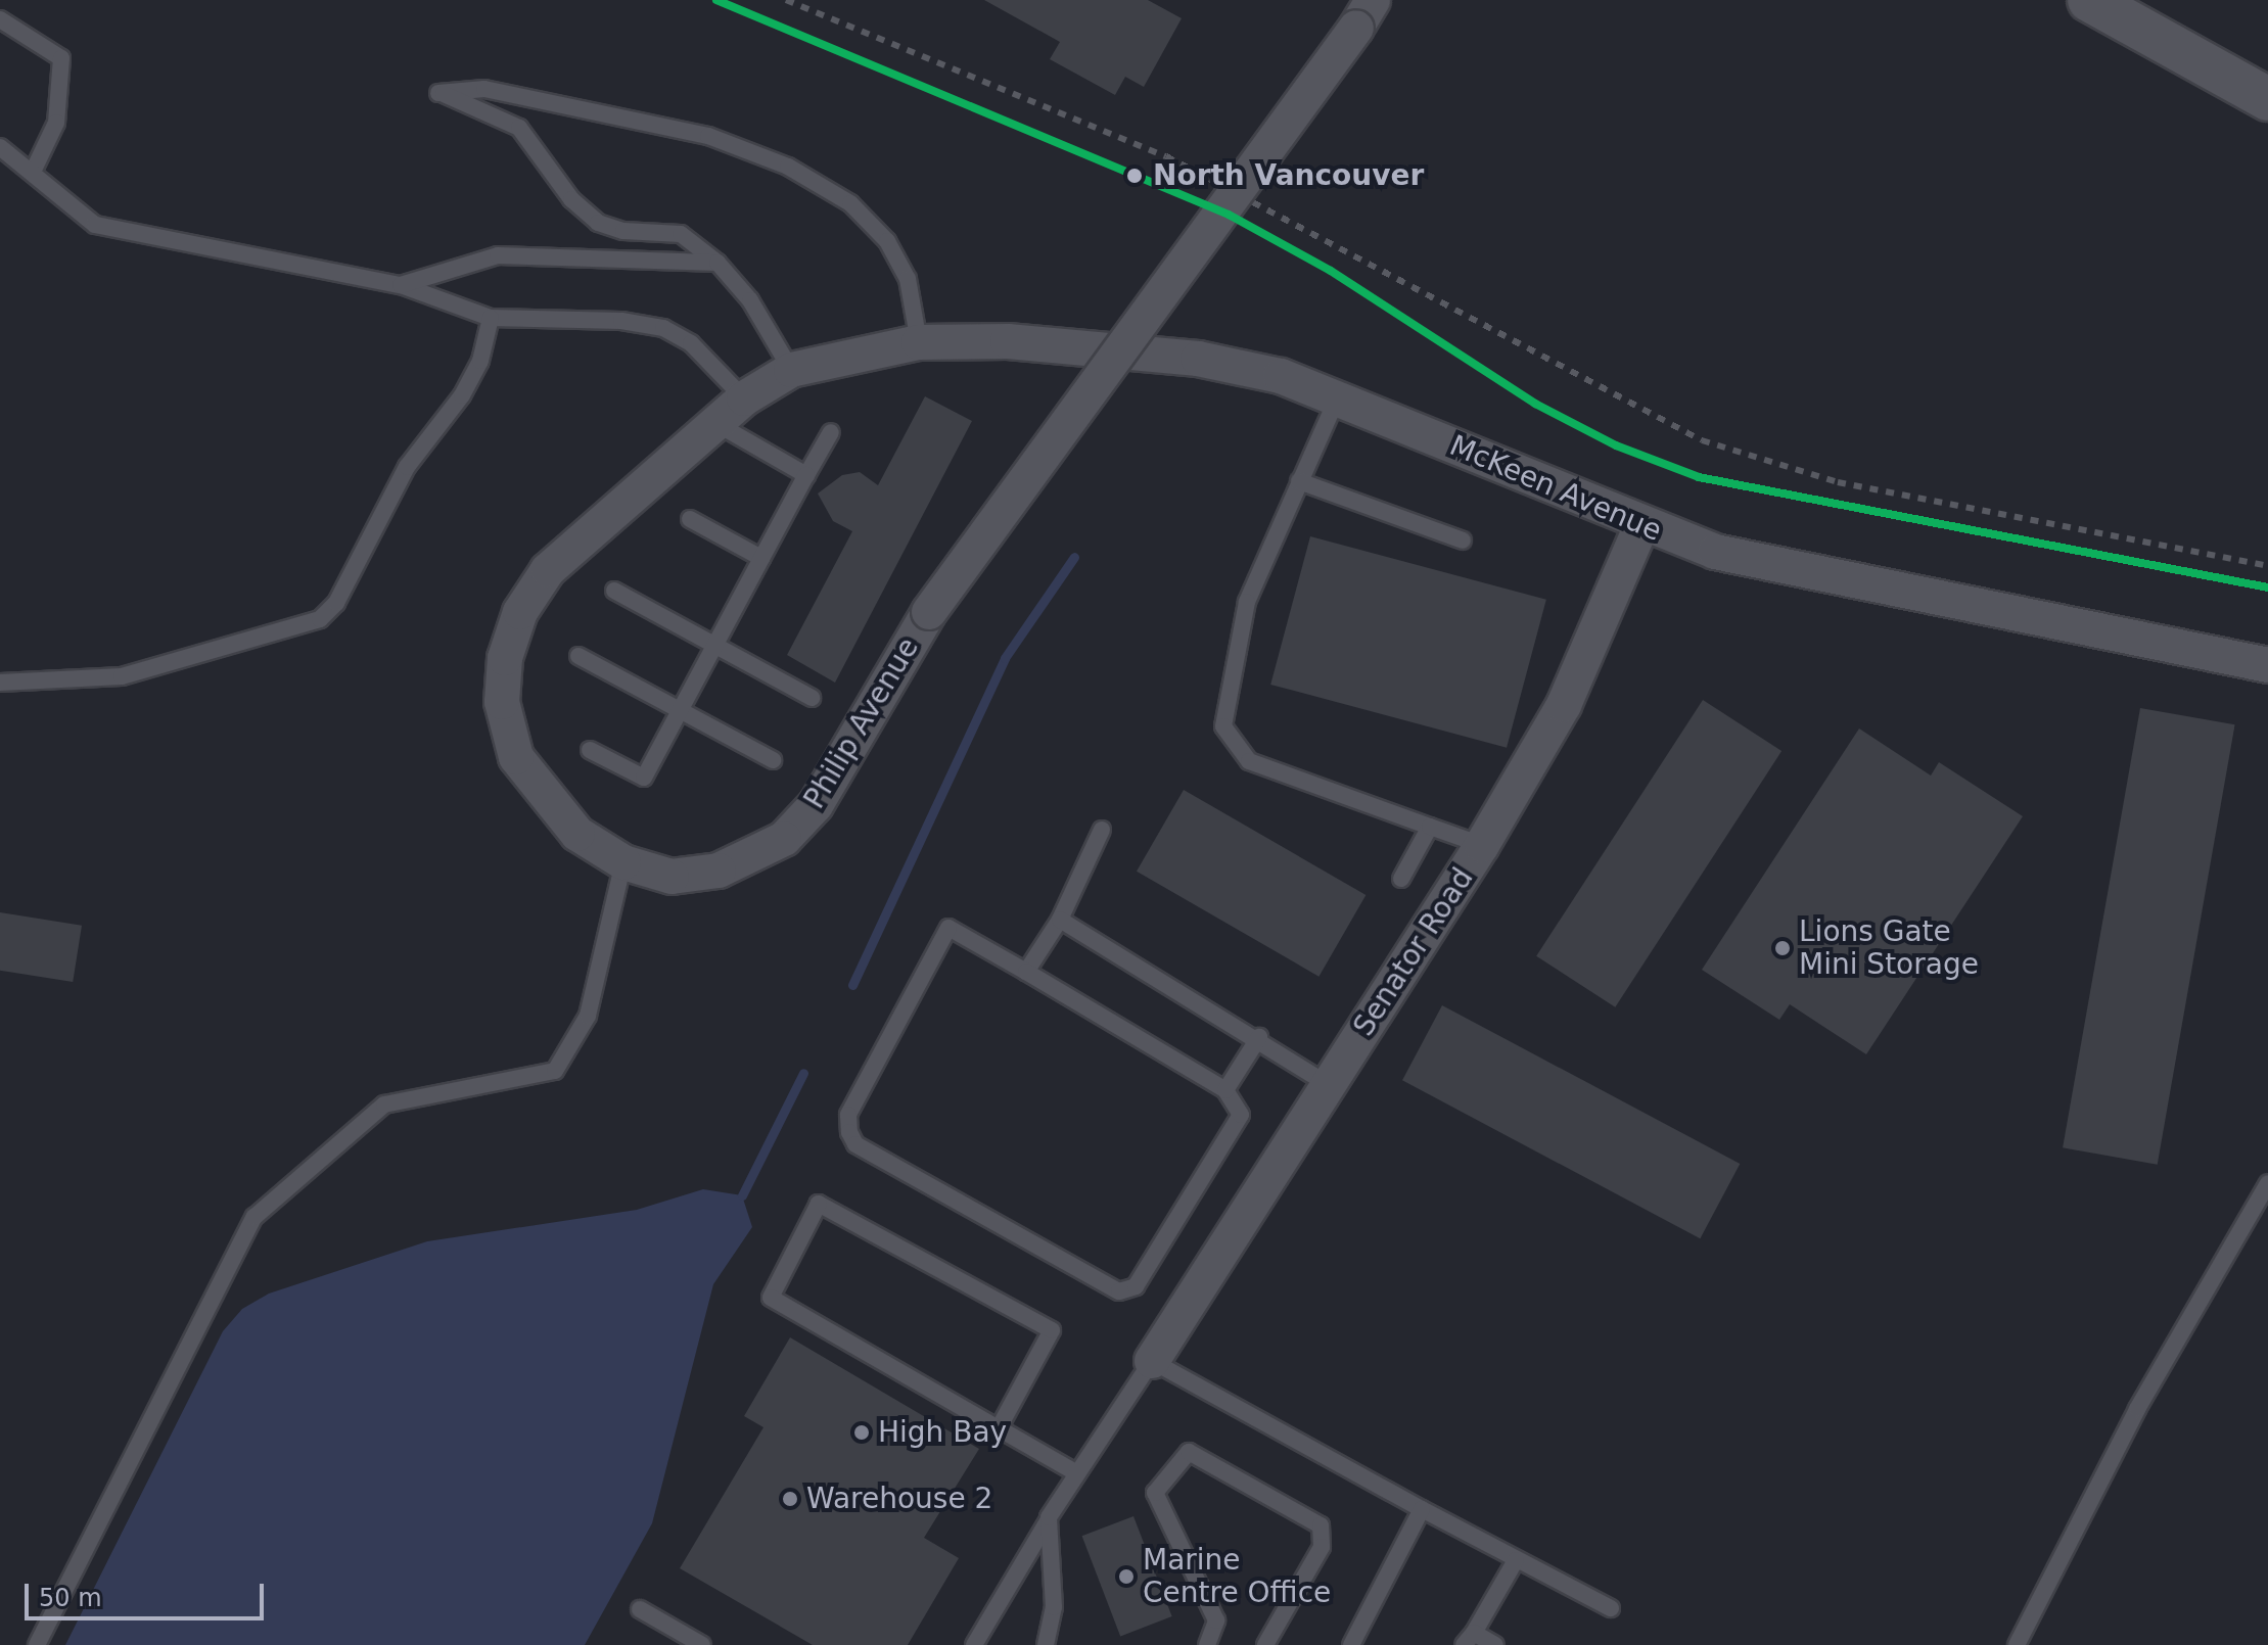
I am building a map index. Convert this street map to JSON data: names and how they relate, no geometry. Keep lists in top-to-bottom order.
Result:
{
  "streets": {
    "street": ["McKeen Avenue", "Philip Avenue", "Senator Road"]
  },
  "crossings": [
    ["McKeen Avenue", "Philip Avenue"],
    ["McKeen Avenue", "Senator Road"]
  ],
  "places": [
    "North Vancouver",
    "Lions Gate Mini Storage",
    "High Bay",
    "Warehouse 2",
    "Marine Centre Office"
  ],
  "scale_bar": "50 m"
}
